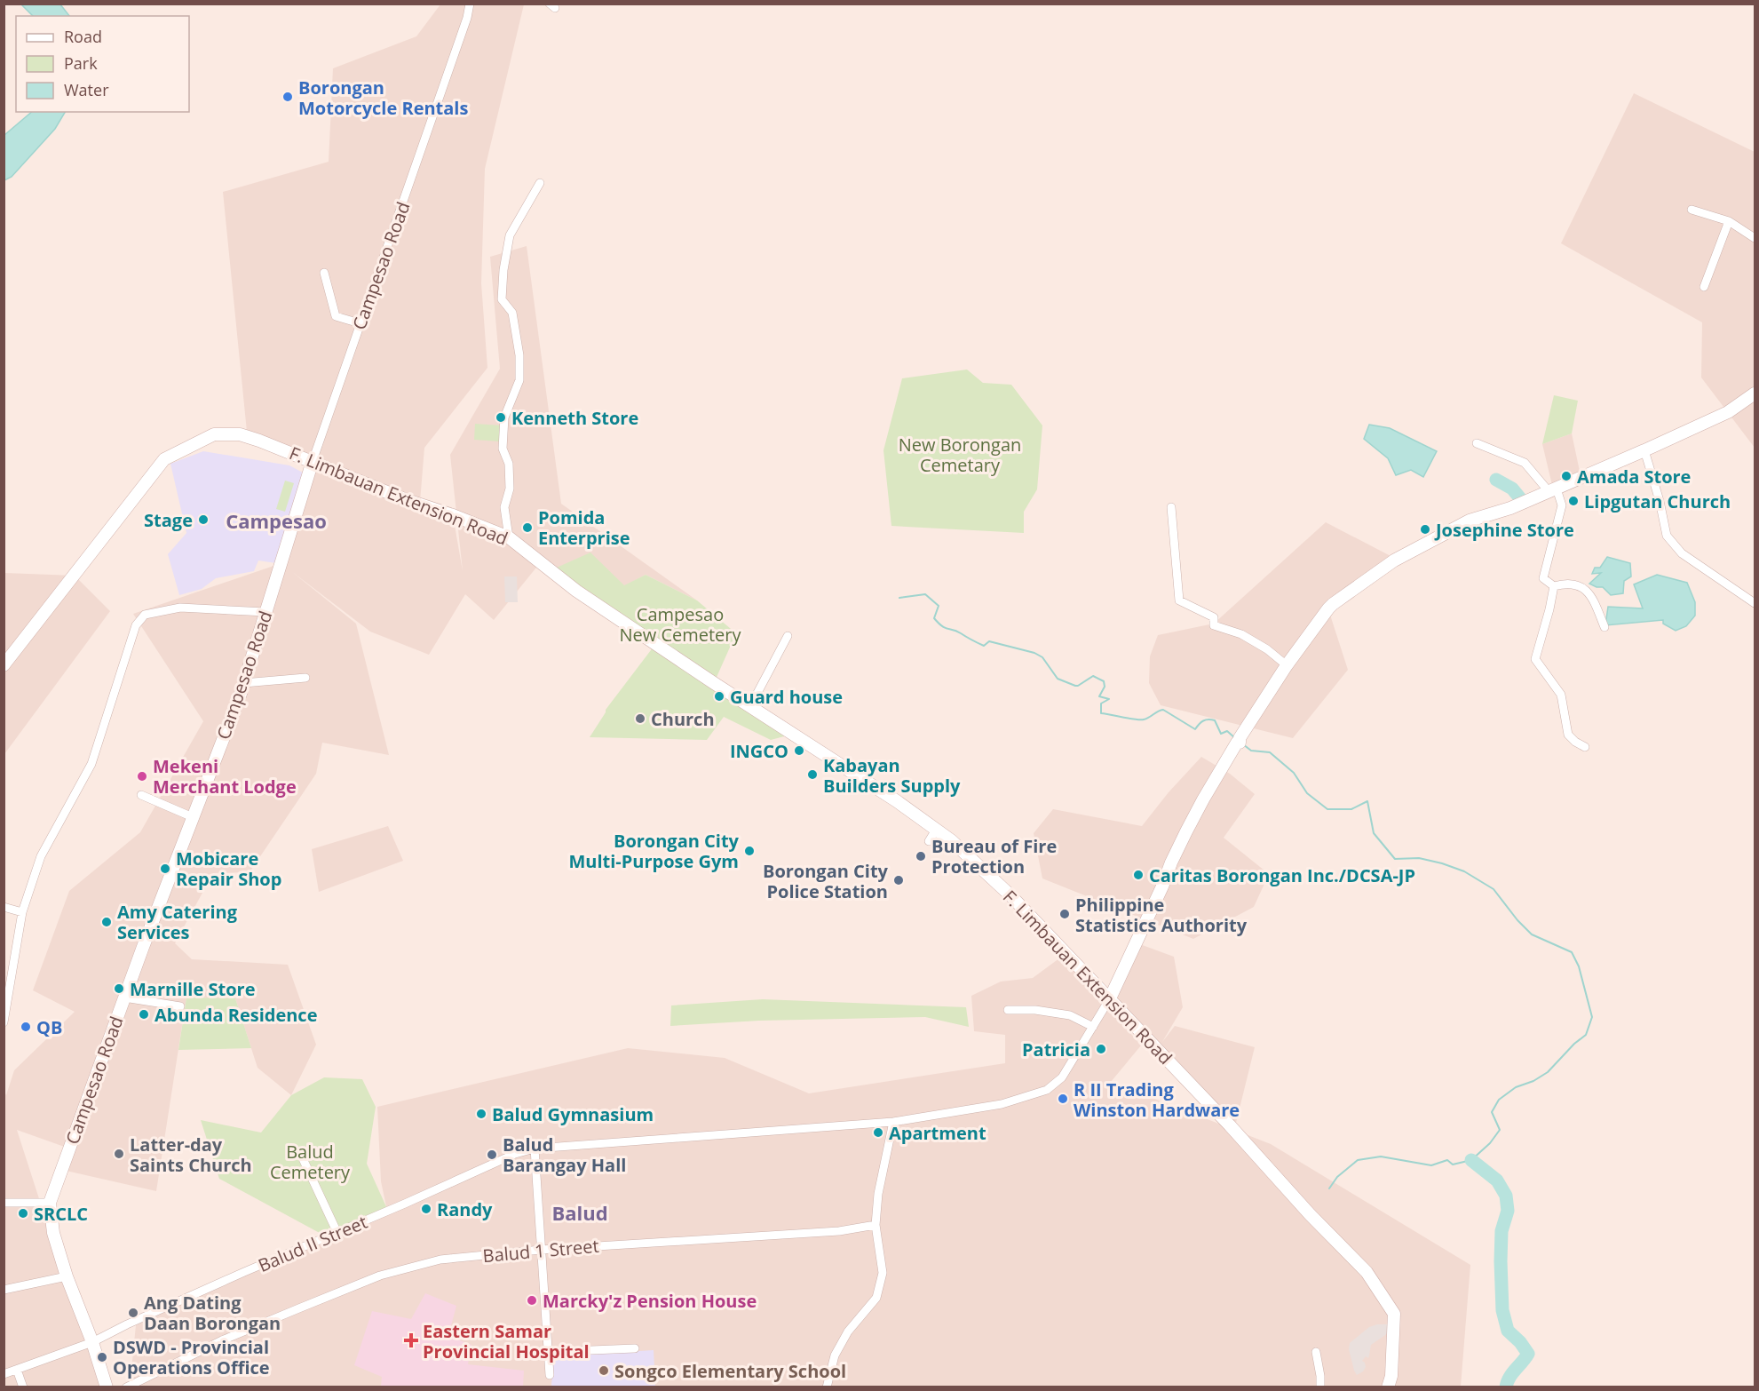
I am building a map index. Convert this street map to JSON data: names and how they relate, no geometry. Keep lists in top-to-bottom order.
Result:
{
  "streets": {
    "street": [
      "Campesao Road",
      "F. Limbauan Extension Road",
      "Balud II Street",
      "Balud 1 Street"
    ]
  },
  "crossings": [
    ["Campesao Road", "F. Limbauan Extension Road"],
    ["F. Limbauan Extension Road", "Balud II Street"]
  ],
  "districts": ["Campesao", "Balud"],
  "parks": ["New Borongan Cemetary", "Campesao New Cemetery", "Balud Cemetery"],
  "places": {
    "other": [
      "Borongan Motorcycle Rentals",
      "Kenneth Store",
      "Amada Store",
      "Lipgutan Church",
      "Stage",
      "Pomida Enterprise",
      "Josephine Store",
      "Guard house",
      "Church",
      "INGCO",
      "Kabayan Builders Supply",
      "Mekeni Merchant Lodge",
      "Borongan City Multi-Purpose Gym",
      "Bureau of Fire Protection",
      "Mobicare Repair Shop",
      "Caritas Borongan Inc./DCSA-JP",
      "Borongan City Police Station",
      "Philippine Statistics Authority",
      "Amy Catering Services",
      "Marnille Store",
      "Abunda Residence",
      "QB",
      "Patricia",
      "R II Trading Winston Hardware",
      "Balud Gymnasium",
      "Apartment",
      "Latter-day Saints Church",
      "Balud Barangay Hall",
      "Randy",
      "SRCLC",
      "Marcky'z Pension House",
      "Ang Dating Daan Borongan",
      "DSWD - Provincial Operations Office",
      "Songco Elementary School"
    ],
    "health": ["Eastern Samar Provincial Hospital"]
  },
  "legend": ["Road", "Park", "Water"]
}
